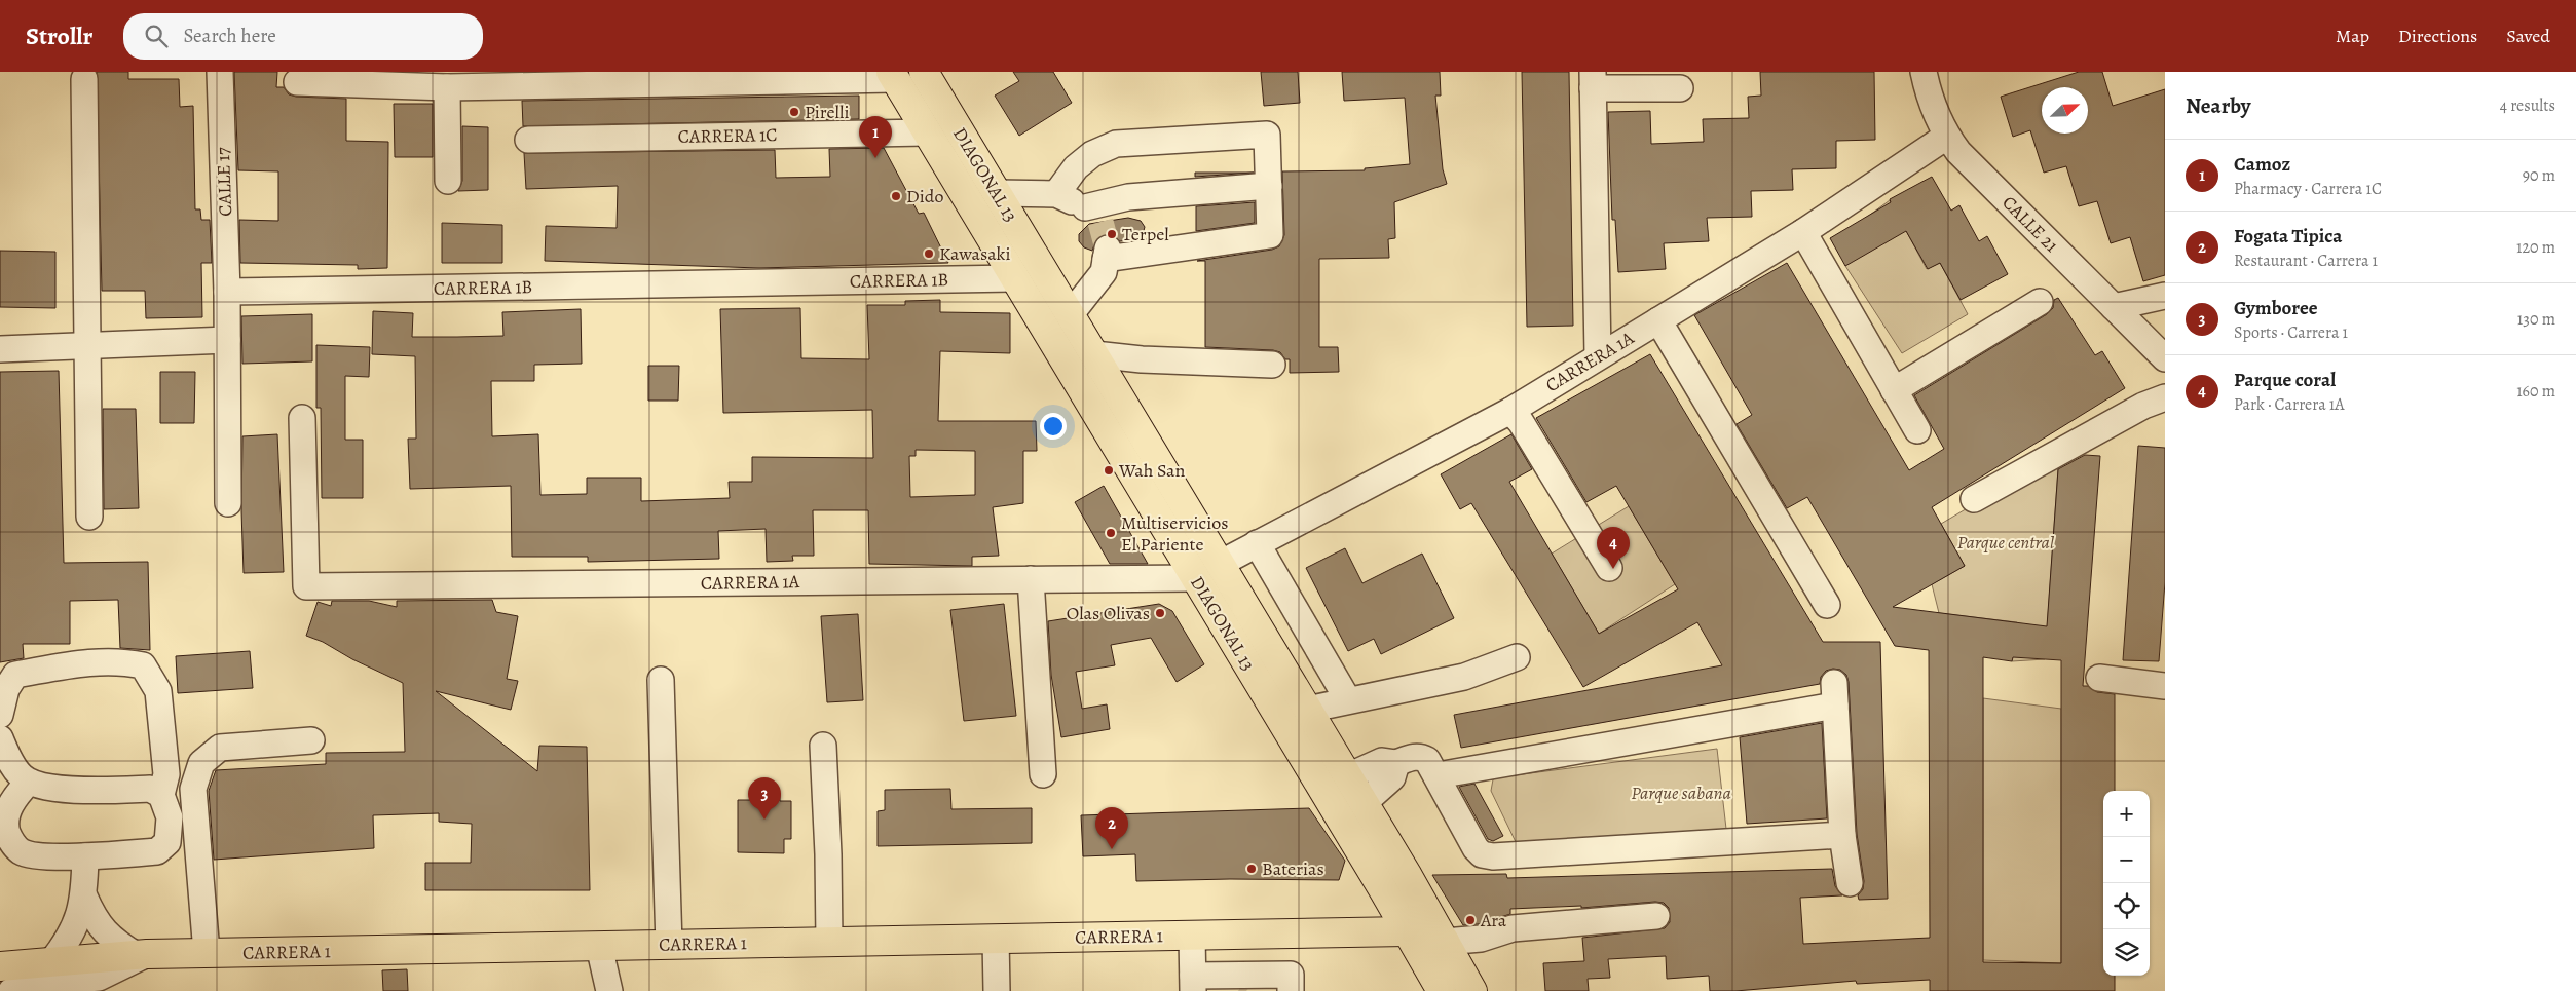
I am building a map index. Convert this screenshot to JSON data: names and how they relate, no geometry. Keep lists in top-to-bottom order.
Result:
{
  "streets": {
    "main road": ["DIAGONAL 13", "CARRERA 1"],
    "street": [
      "CARRERA 1C",
      "CALLE 17",
      "CALLE 21",
      "CARRERA 1B",
      "CARRERA 1A"
    ]
  },
  "crossings": [
    ["CARRERA 1C", "DIAGONAL 13"],
    ["DIAGONAL 13", "CARRERA 1B"],
    ["DIAGONAL 13", "CARRERA 1A"],
    ["DIAGONAL 13", "CARRERA 1"],
    ["CALLE 17", "CARRERA 1B"],
    ["CALLE 21", "CARRERA 1A"]
  ],
  "parks": ["Parque central", "Parque sabana"],
  "places": [
    "Pirelli",
    "Dido",
    "Terpel",
    "Kawasaki",
    "Wah San",
    "Multiservicios El Pariente",
    "Olas Olivas",
    "Baterias",
    "Ara"
  ],
  "north": "top right",
  "page": {
    "header": "Strollr",
    "search": "Search here",
    "nav": ["Map", "Directions", "Saved"],
    "heading": ["Nearby", "4 results"],
    "pins": [
      "1",
      "4",
      "3",
      "2"
    ],
    "list": [
      {
        "mark": "1",
        "name": "Camoz",
        "note": "Pharmacy · Carrera 1C",
        "value": "90 m"
      },
      {
        "mark": "2",
        "name": "Fogata Tipica",
        "note": "Restaurant · Carrera 1",
        "value": "120 m"
      },
      {
        "mark": "3",
        "name": "Gymboree",
        "note": "Sports · Carrera 1",
        "value": "130 m"
      },
      {
        "mark": "4",
        "name": "Parque coral",
        "note": "Park · Carrera 1A",
        "value": "160 m"
      }
    ],
    "map_buttons": ["+", "−"]
  }
}
